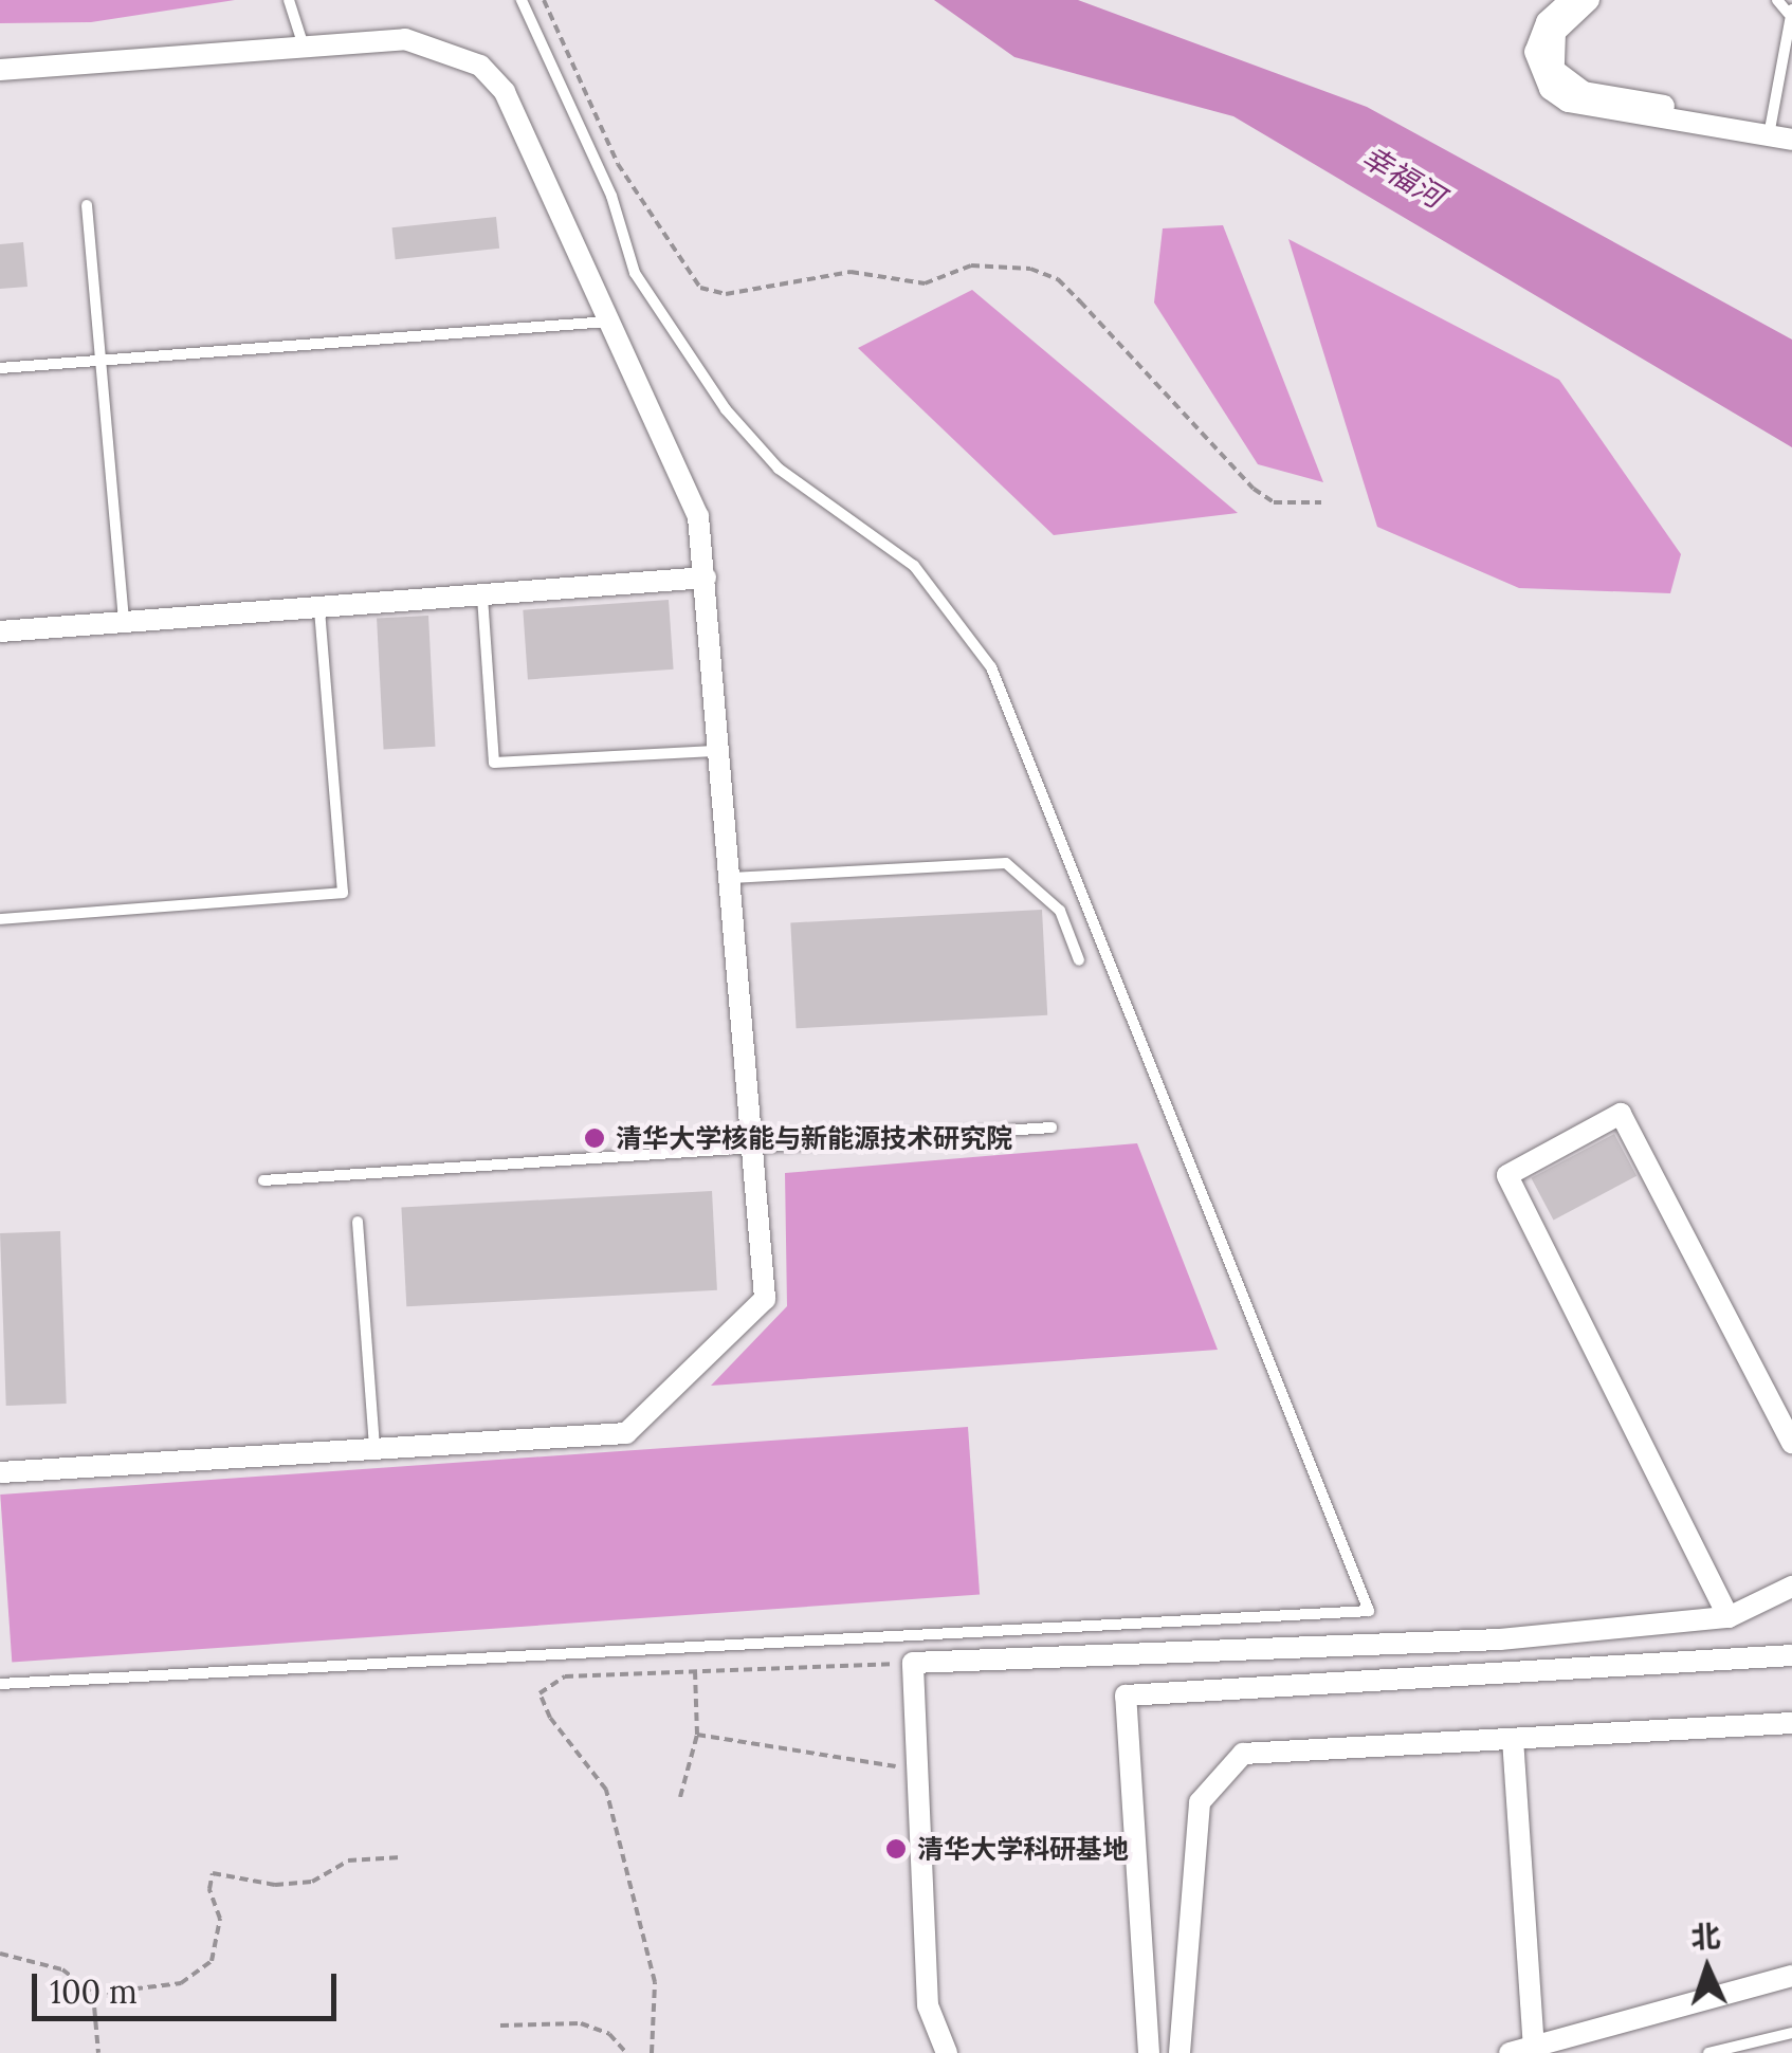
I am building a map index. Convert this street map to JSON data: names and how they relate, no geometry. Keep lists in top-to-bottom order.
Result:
{
  "water": ["幸福河"],
  "places": ["清华大学核能与新能源技术研究院", "清华大学科研基地"],
  "scale_bar": "100 m",
  "north": "top"
}
